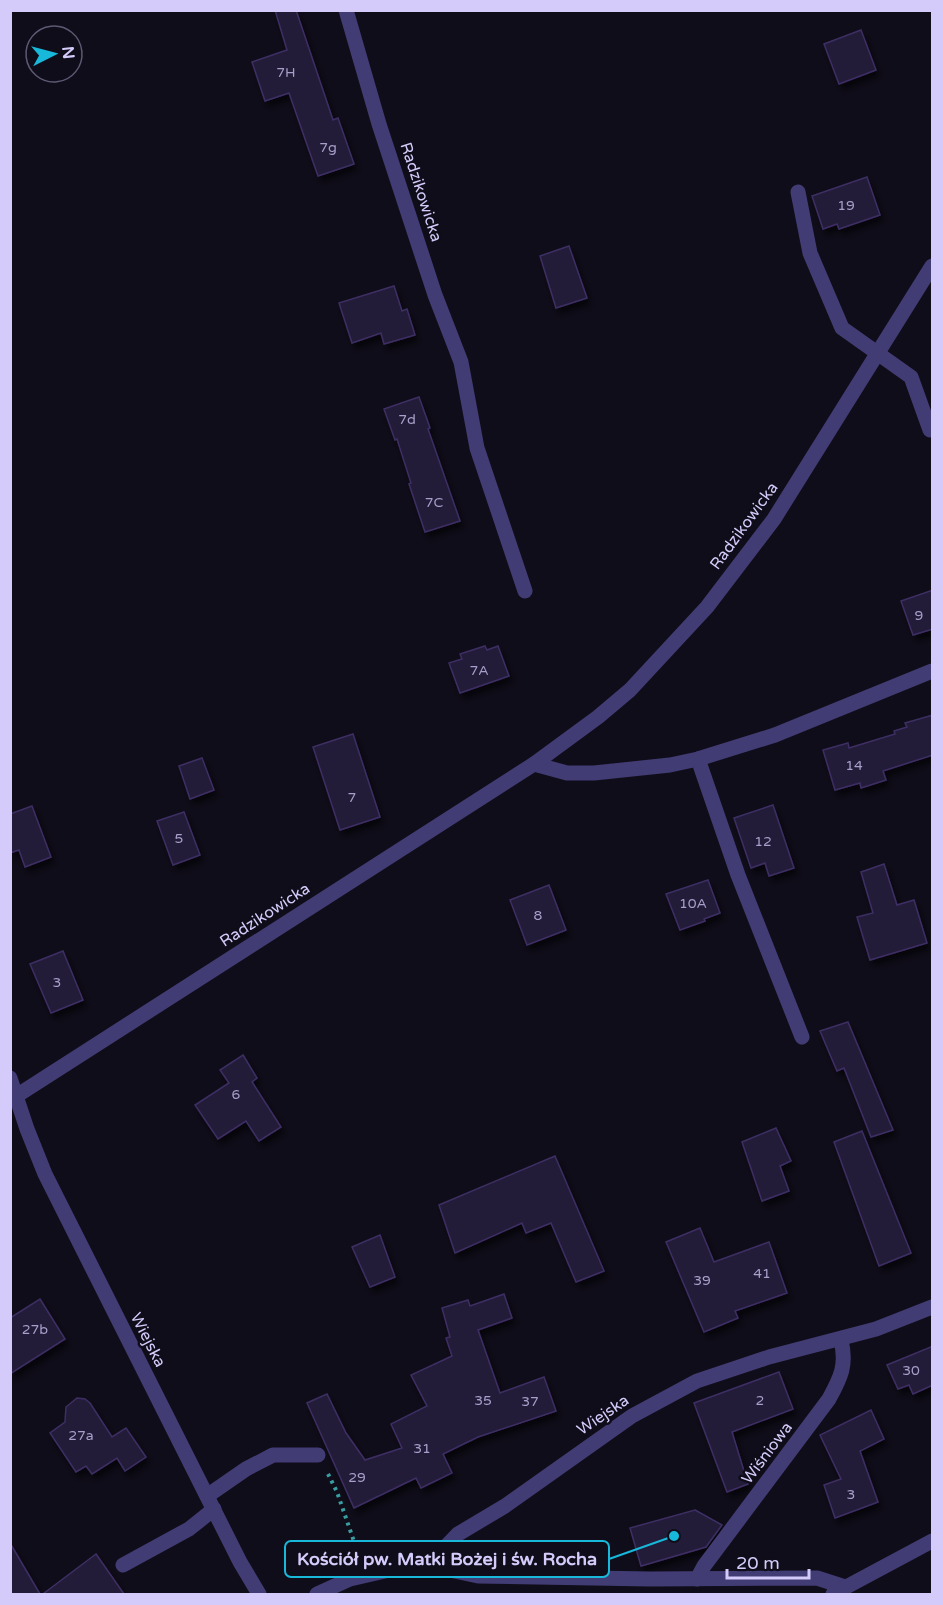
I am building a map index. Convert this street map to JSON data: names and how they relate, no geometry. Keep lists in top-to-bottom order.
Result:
{
  "streets": {
    "street": ["Radzikowicka", "Wiejska", "Wiśniowa"]
  },
  "crossings": [
    ["Radzikowicka", "Wiejska"],
    ["Wiejska", "Wiśniowa"]
  ],
  "places": ["Kościół pw. Matki Bożej i św. Rocha"],
  "house_numbers": [
    "7H",
    "7g",
    "19",
    "7d",
    "7C",
    "9",
    "7A",
    "14",
    "7",
    "5",
    "12",
    "10A",
    "8",
    "3",
    "6",
    "41",
    "39",
    "27b",
    "30",
    "35",
    "2",
    "37",
    "27a",
    "31",
    "29",
    "3"
  ],
  "scale_bar": "20 m",
  "north": "right"
}
